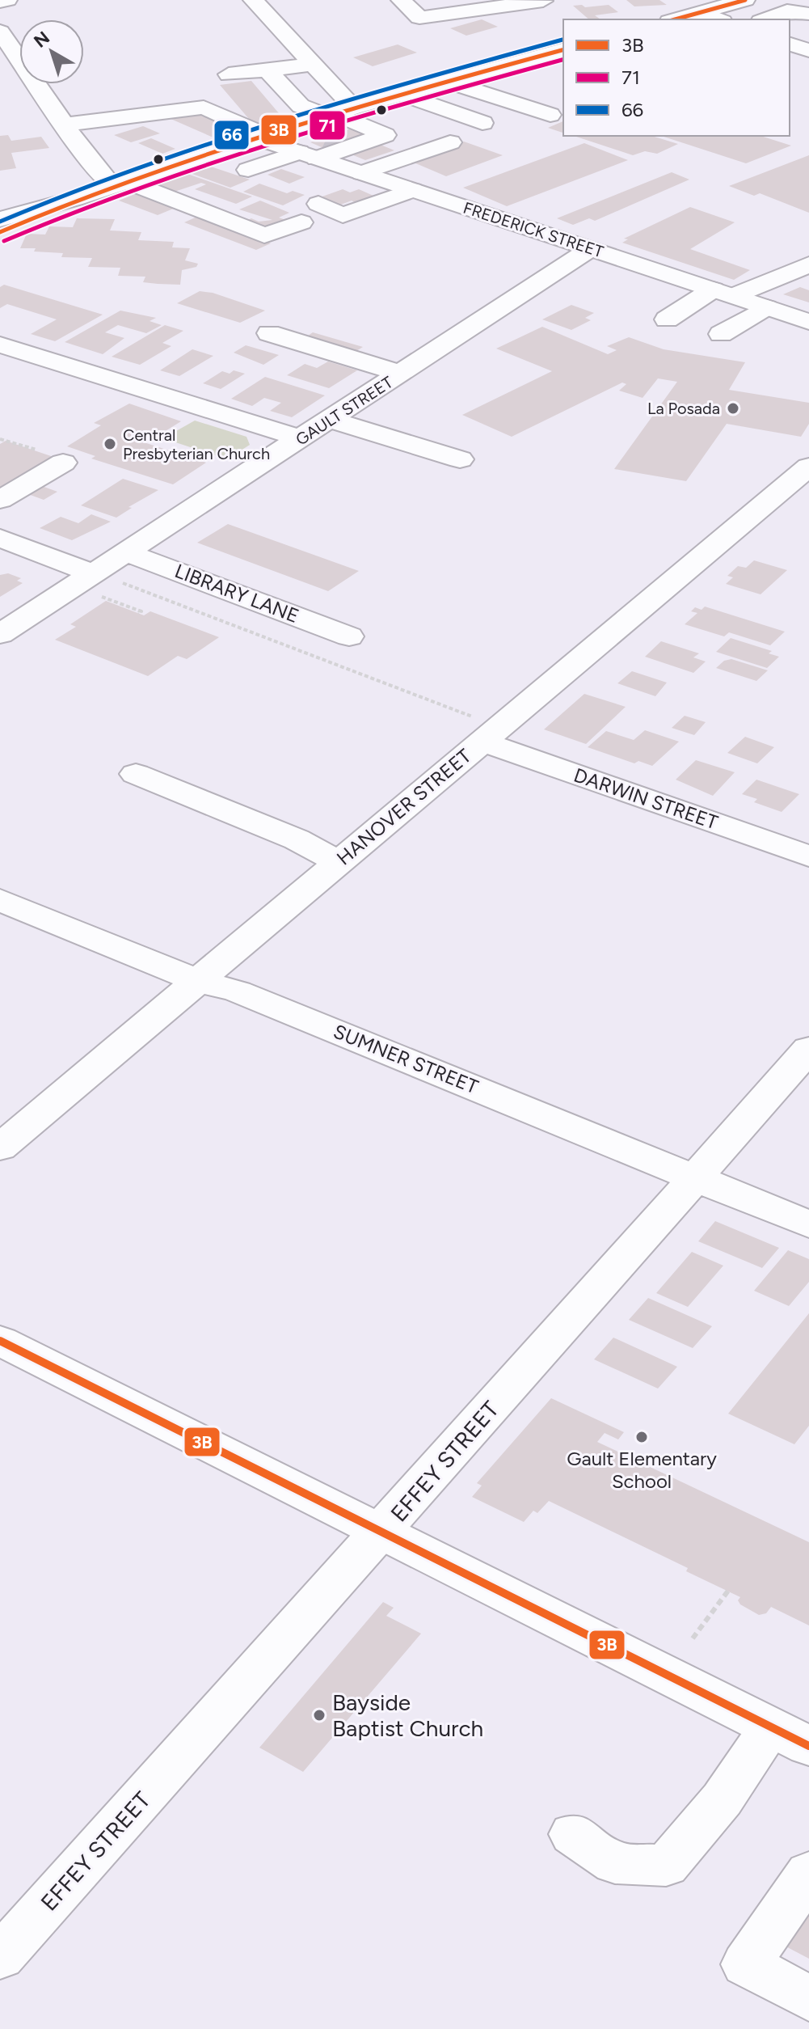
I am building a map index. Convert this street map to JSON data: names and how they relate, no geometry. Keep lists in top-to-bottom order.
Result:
{
  "streets": {
    "street": [
      "FREDERICK STREET",
      "GAULT STREET",
      "LIBRARY LANE",
      "DARWIN STREET",
      "HANOVER STREET",
      "SUMNER STREET",
      "EFFEY STREET"
    ]
  },
  "crossings": [
    ["FREDERICK STREET", "GAULT STREET"],
    ["GAULT STREET", "LIBRARY LANE"],
    ["DARWIN STREET", "HANOVER STREET"],
    ["HANOVER STREET", "SUMNER STREET"],
    ["SUMNER STREET", "EFFEY STREET"]
  ],
  "places": [
    "La Posada",
    "Central Presbyterian Church",
    "Gault Elementary School",
    "Bayside Baptist Church"
  ],
  "lines": ["transit line 3B", "transit line 66", "transit line 71"],
  "legend": ["3B", "71", "66"],
  "north": "top left"
}
